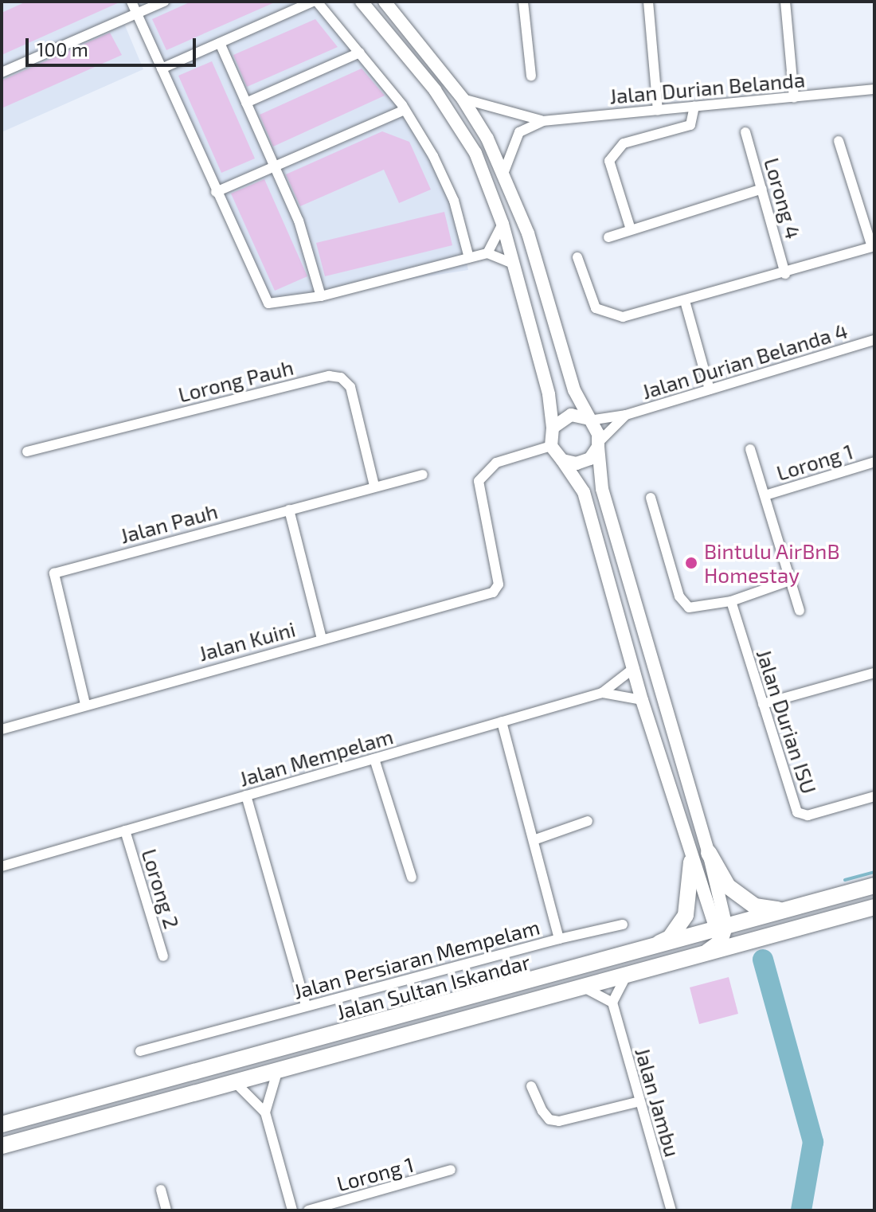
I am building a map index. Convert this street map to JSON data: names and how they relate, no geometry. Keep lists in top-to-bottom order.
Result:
{
  "streets": {
    "main road": ["Jalan Sultan Iskandar"],
    "street": [
      "Jalan Durian Belanda",
      "Lorong 4",
      "Jalan Durian Belanda 4",
      "Lorong Pauh",
      "Lorong 1",
      "Jalan Pauh",
      "Jalan Kuini",
      "Jalan Durian ISU",
      "Jalan Mempelam",
      "Lorong 2",
      "Jalan Persiaran Mempelam",
      "Jalan Jambu"
    ]
  },
  "crossings": [
    ["Jalan Durian Belanda 4", "Jalan Kuini"],
    ["Lorong Pauh", "Jalan Pauh"],
    ["Jalan Pauh", "Jalan Kuini"],
    ["Jalan Mempelam", "Lorong 2"],
    ["Jalan Mempelam", "Jalan Persiaran Mempelam"]
  ],
  "places": ["Bintulu AirBnB Homestay"],
  "scale_bar": "100 m"
}
